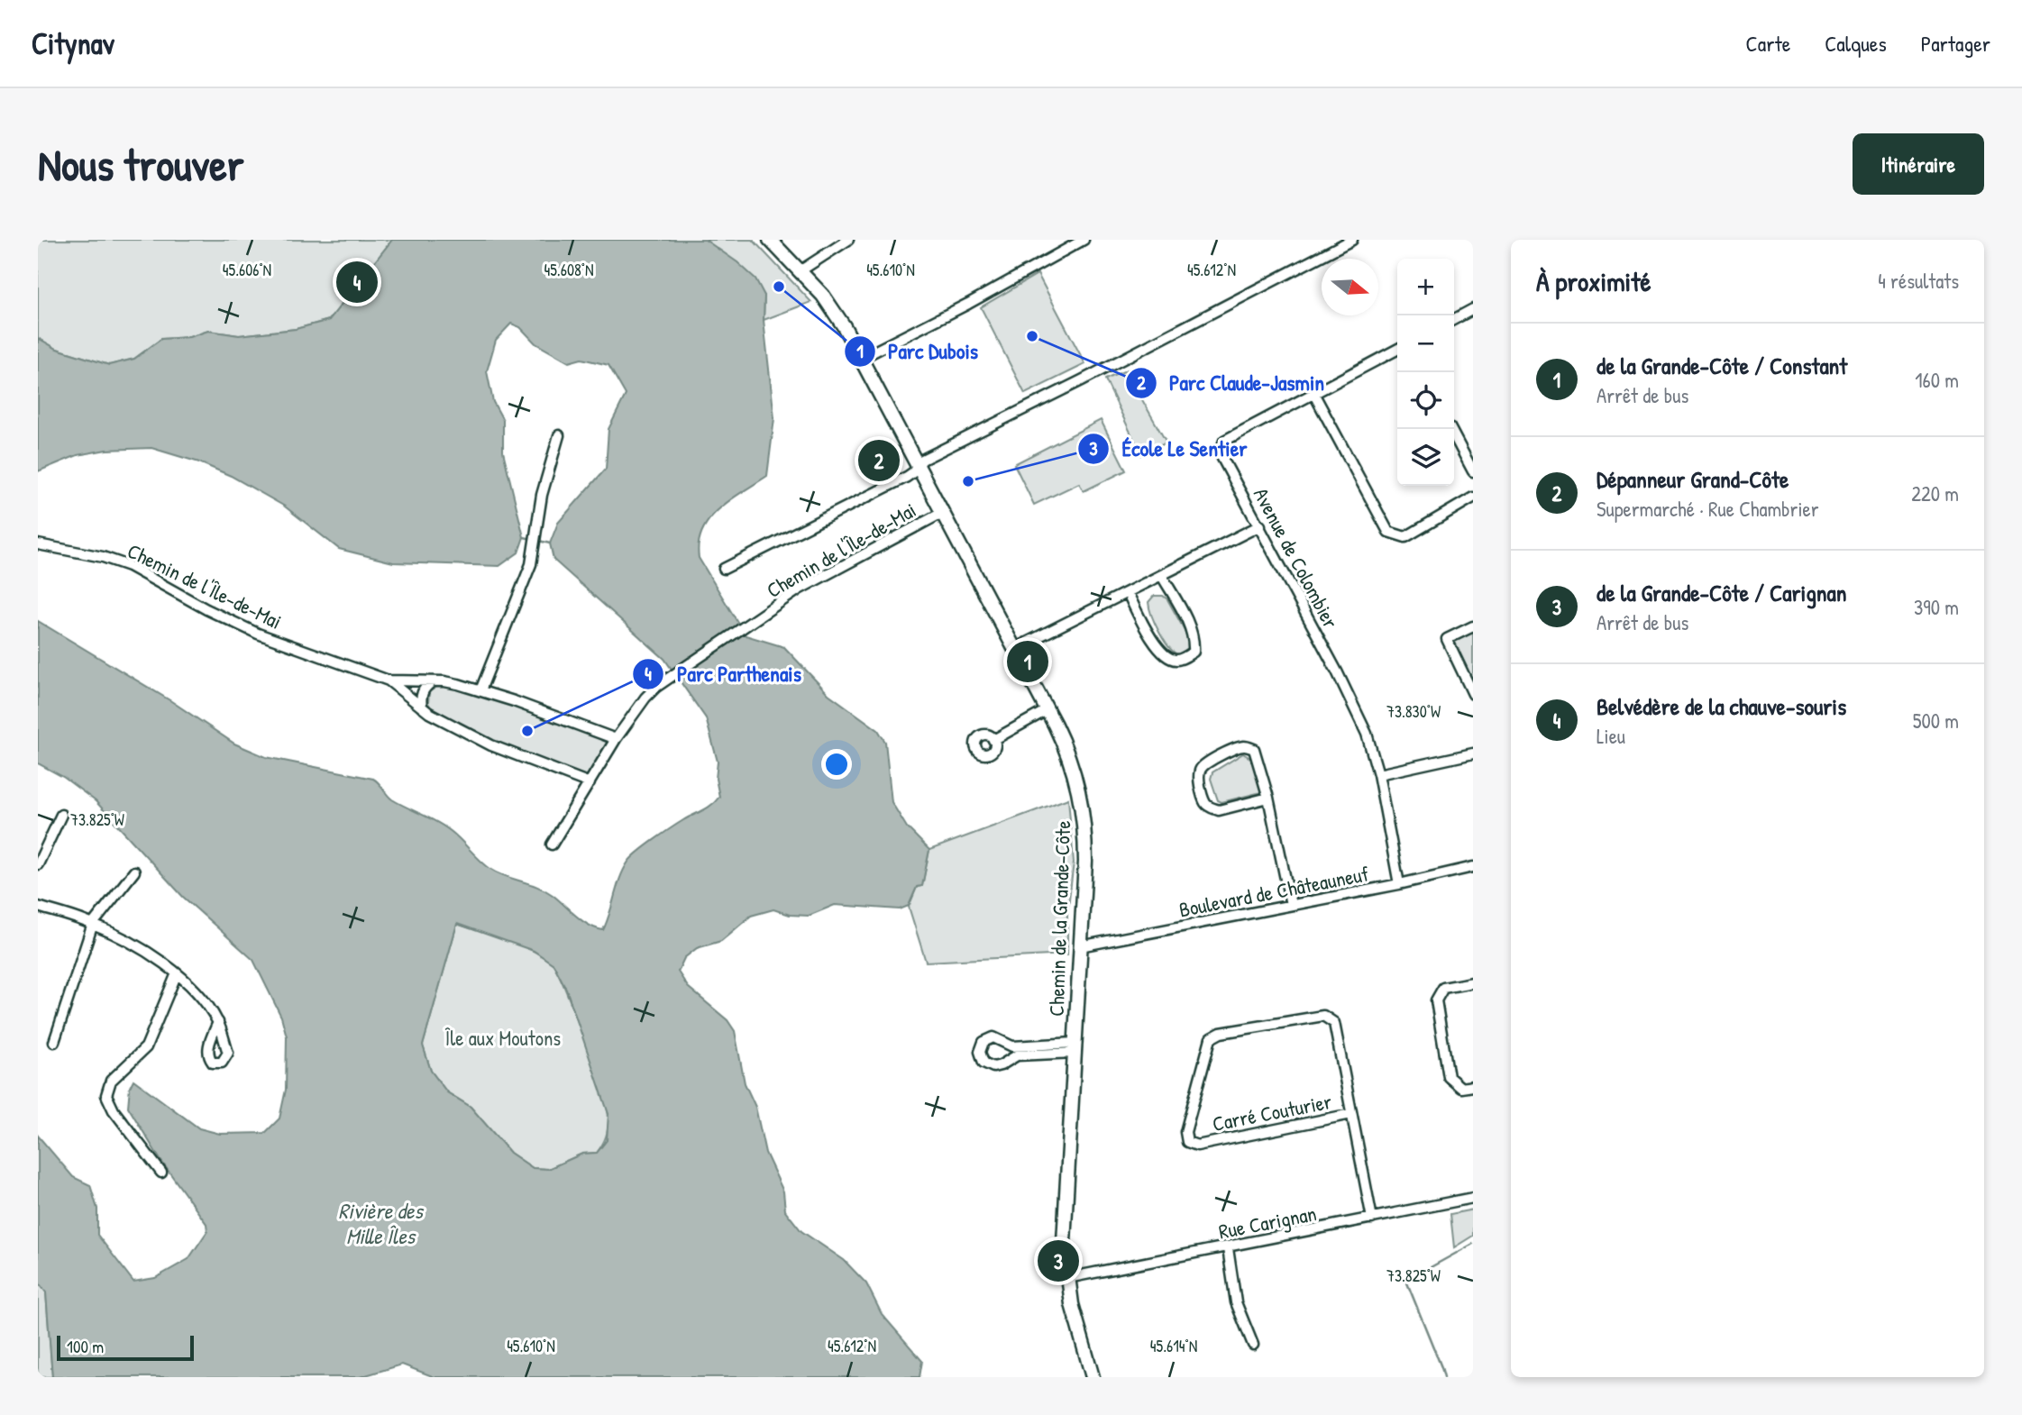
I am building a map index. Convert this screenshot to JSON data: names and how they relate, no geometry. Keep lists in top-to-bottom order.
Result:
{
  "streets": {
    "main road": ["Chemin de la Grande-Côte"],
    "street": [
      "Chemin de l'Île-de-Mai",
      "Avenue de Colombier",
      "Boulevard de Châteauneuf",
      "Carré Couturier",
      "Rue Carignan"
    ]
  },
  "crossings": [
    ["Chemin de l'Île-de-Mai", "Chemin de la Grande-Côte"],
    ["Avenue de Colombier", "Boulevard de Châteauneuf"],
    ["Boulevard de Châteauneuf", "Chemin de la Grande-Côte"],
    ["Chemin de la Grande-Côte", "Rue Carignan"],
    ["Carré Couturier", "Rue Carignan"]
  ],
  "water": ["Rivière des Mille Îles"],
  "parks": ["Île aux Moutons"],
  "places": [
    "Parc Dubois",
    "Parc Claude-Jasmin",
    "École Le Sentier",
    "Parc Parthenais"
  ],
  "scale_bar": "100 m",
  "north": "right",
  "page": {
    "header": "Citynav",
    "nav": ["Carte", "Calques", "Partager"],
    "buttons": "Itinéraire",
    "title": "Nous trouver",
    "heading": ["À proximité", "4 résultats"],
    "pins": [
      "4",
      "2",
      "1",
      "3"
    ],
    "map_buttons": ["+", "−"],
    "list": [
      {
        "mark": "1",
        "name": "de la Grande-Côte / Constant",
        "note": "Arrêt de bus",
        "value": "160 m"
      },
      {
        "mark": "2",
        "name": "Dépanneur Grand-Côte",
        "note": "Supermarché · Rue Chambrier",
        "value": "220 m"
      },
      {
        "mark": "3",
        "name": "de la Grande-Côte / Carignan",
        "note": "Arrêt de bus",
        "value": "390 m"
      },
      {
        "mark": "4",
        "name": "Belvédère de la chauve-souris",
        "note": "Lieu",
        "value": "500 m"
      }
    ],
    "scale": "100 m"
  },
  "coordinates": [
    "45.606°N",
    "45.608°N",
    "45.610°N",
    "45.612°N",
    "73.830°W",
    "73.825°W",
    "45.614°N"
  ]
}
